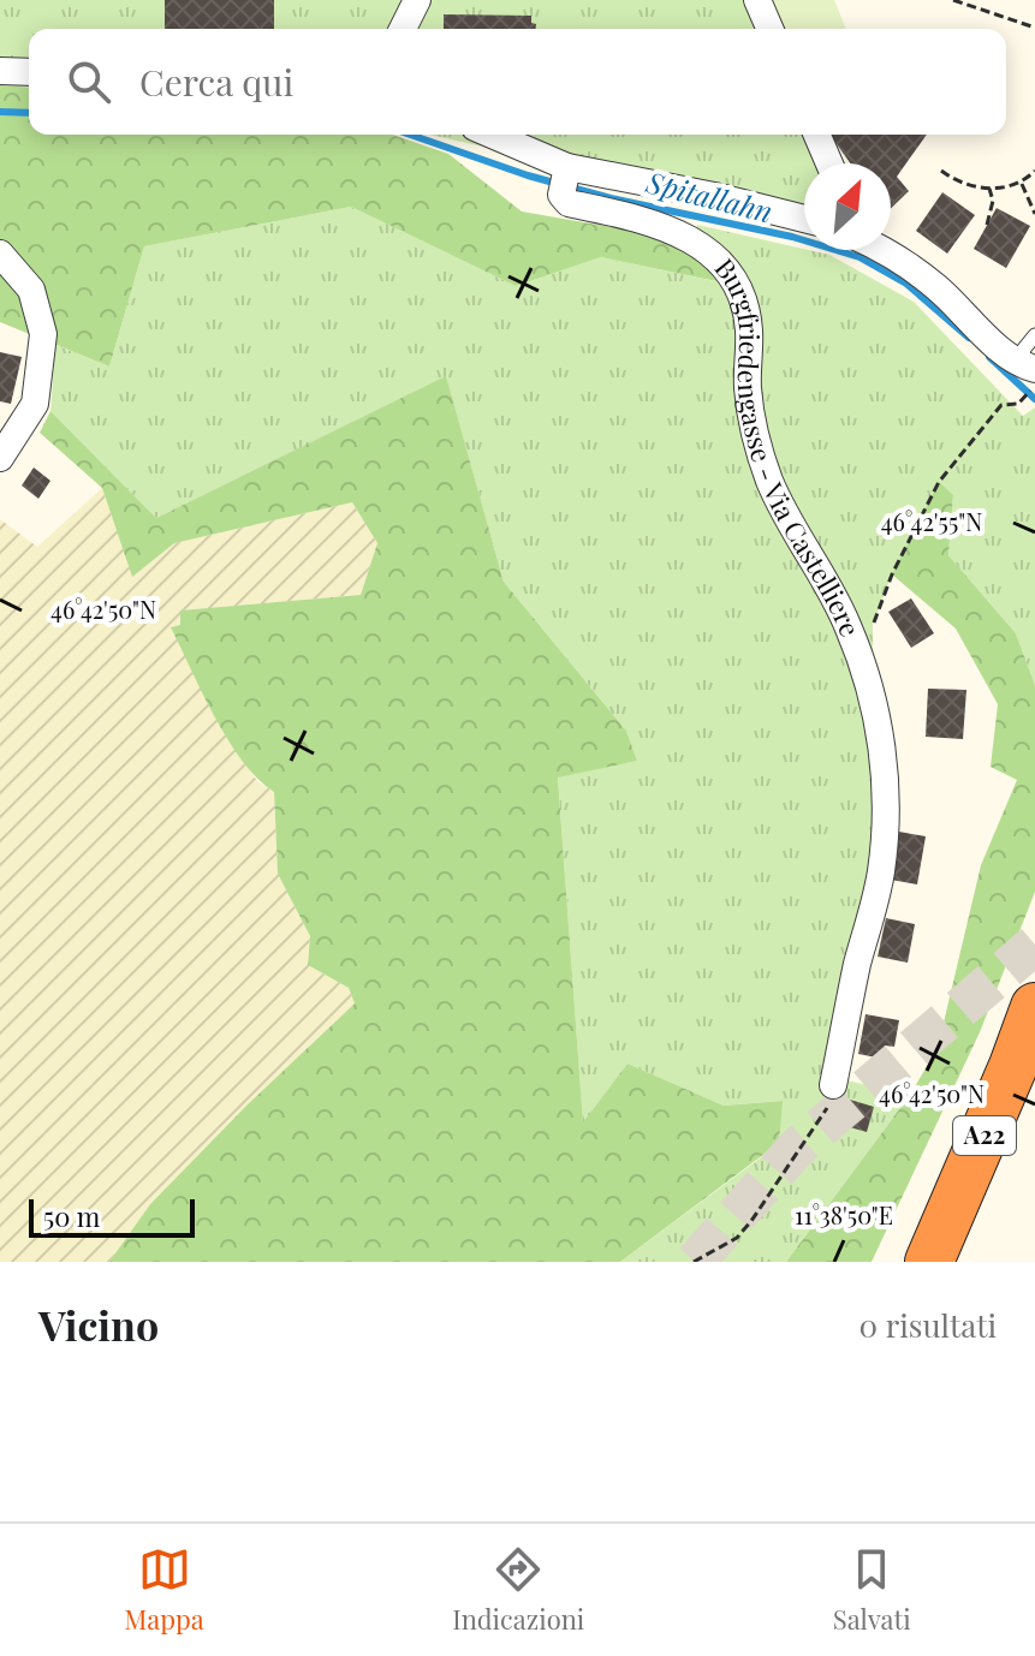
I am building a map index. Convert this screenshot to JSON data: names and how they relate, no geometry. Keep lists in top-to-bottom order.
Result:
{
  "streets": {
    "highway": ["A22"],
    "street": ["Burgfriedengasse - Via Castelliere"]
  },
  "water": ["Spitallahn"],
  "scale_bar": "50 m",
  "north": "top right",
  "page": {
    "search": "Cerca qui",
    "scale": "50 m",
    "heading": ["Vicino", "0 risultati"],
    "nav": ["Mappa", "Indicazioni", "Salvati"]
  },
  "coordinates": ["46°42'55\"N", "46°42'50\"N", "11°38'50\"E"]
}
